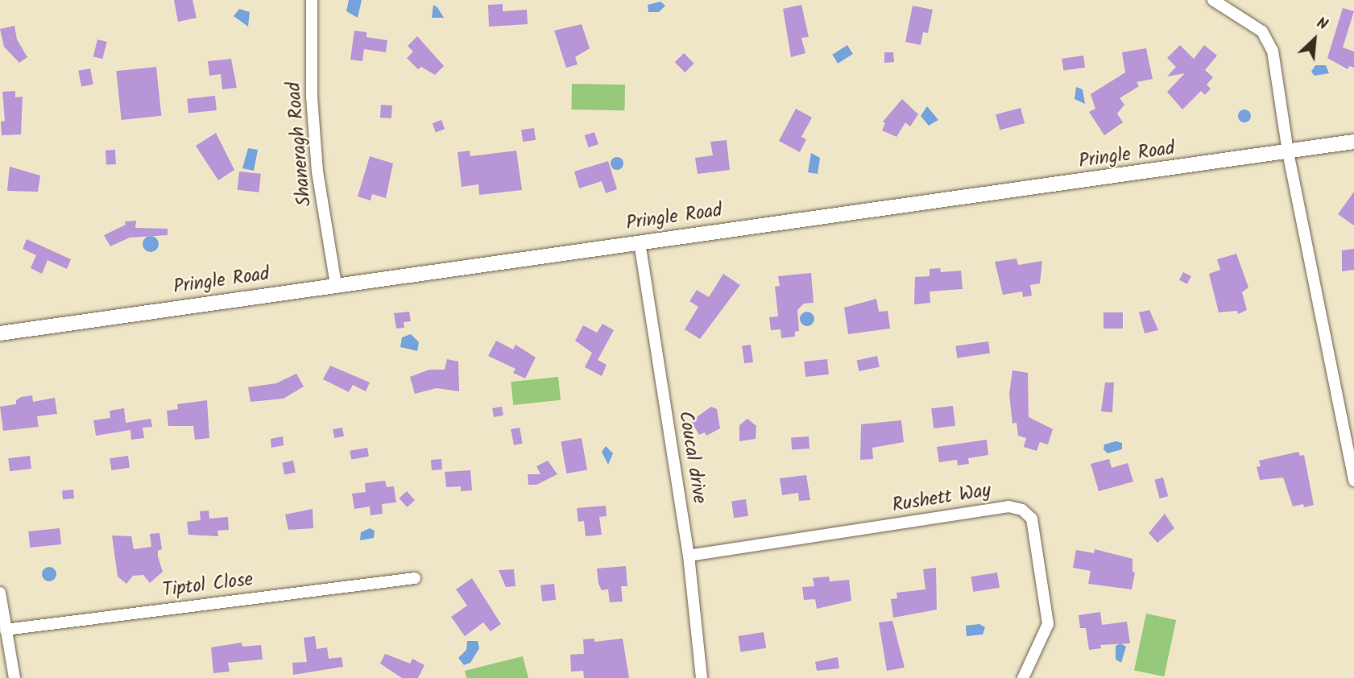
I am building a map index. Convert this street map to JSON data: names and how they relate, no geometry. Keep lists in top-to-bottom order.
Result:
{
  "streets": {
    "street": [
      "Shaneragh Road",
      "Pringle Road",
      "Coucal drive",
      "Rushett Way",
      "Tiptol Close"
    ]
  },
  "crossings": [
    ["Shaneragh Road", "Pringle Road"],
    ["Pringle Road", "Coucal drive"],
    ["Coucal drive", "Rushett Way"]
  ],
  "north": "top right"
}
